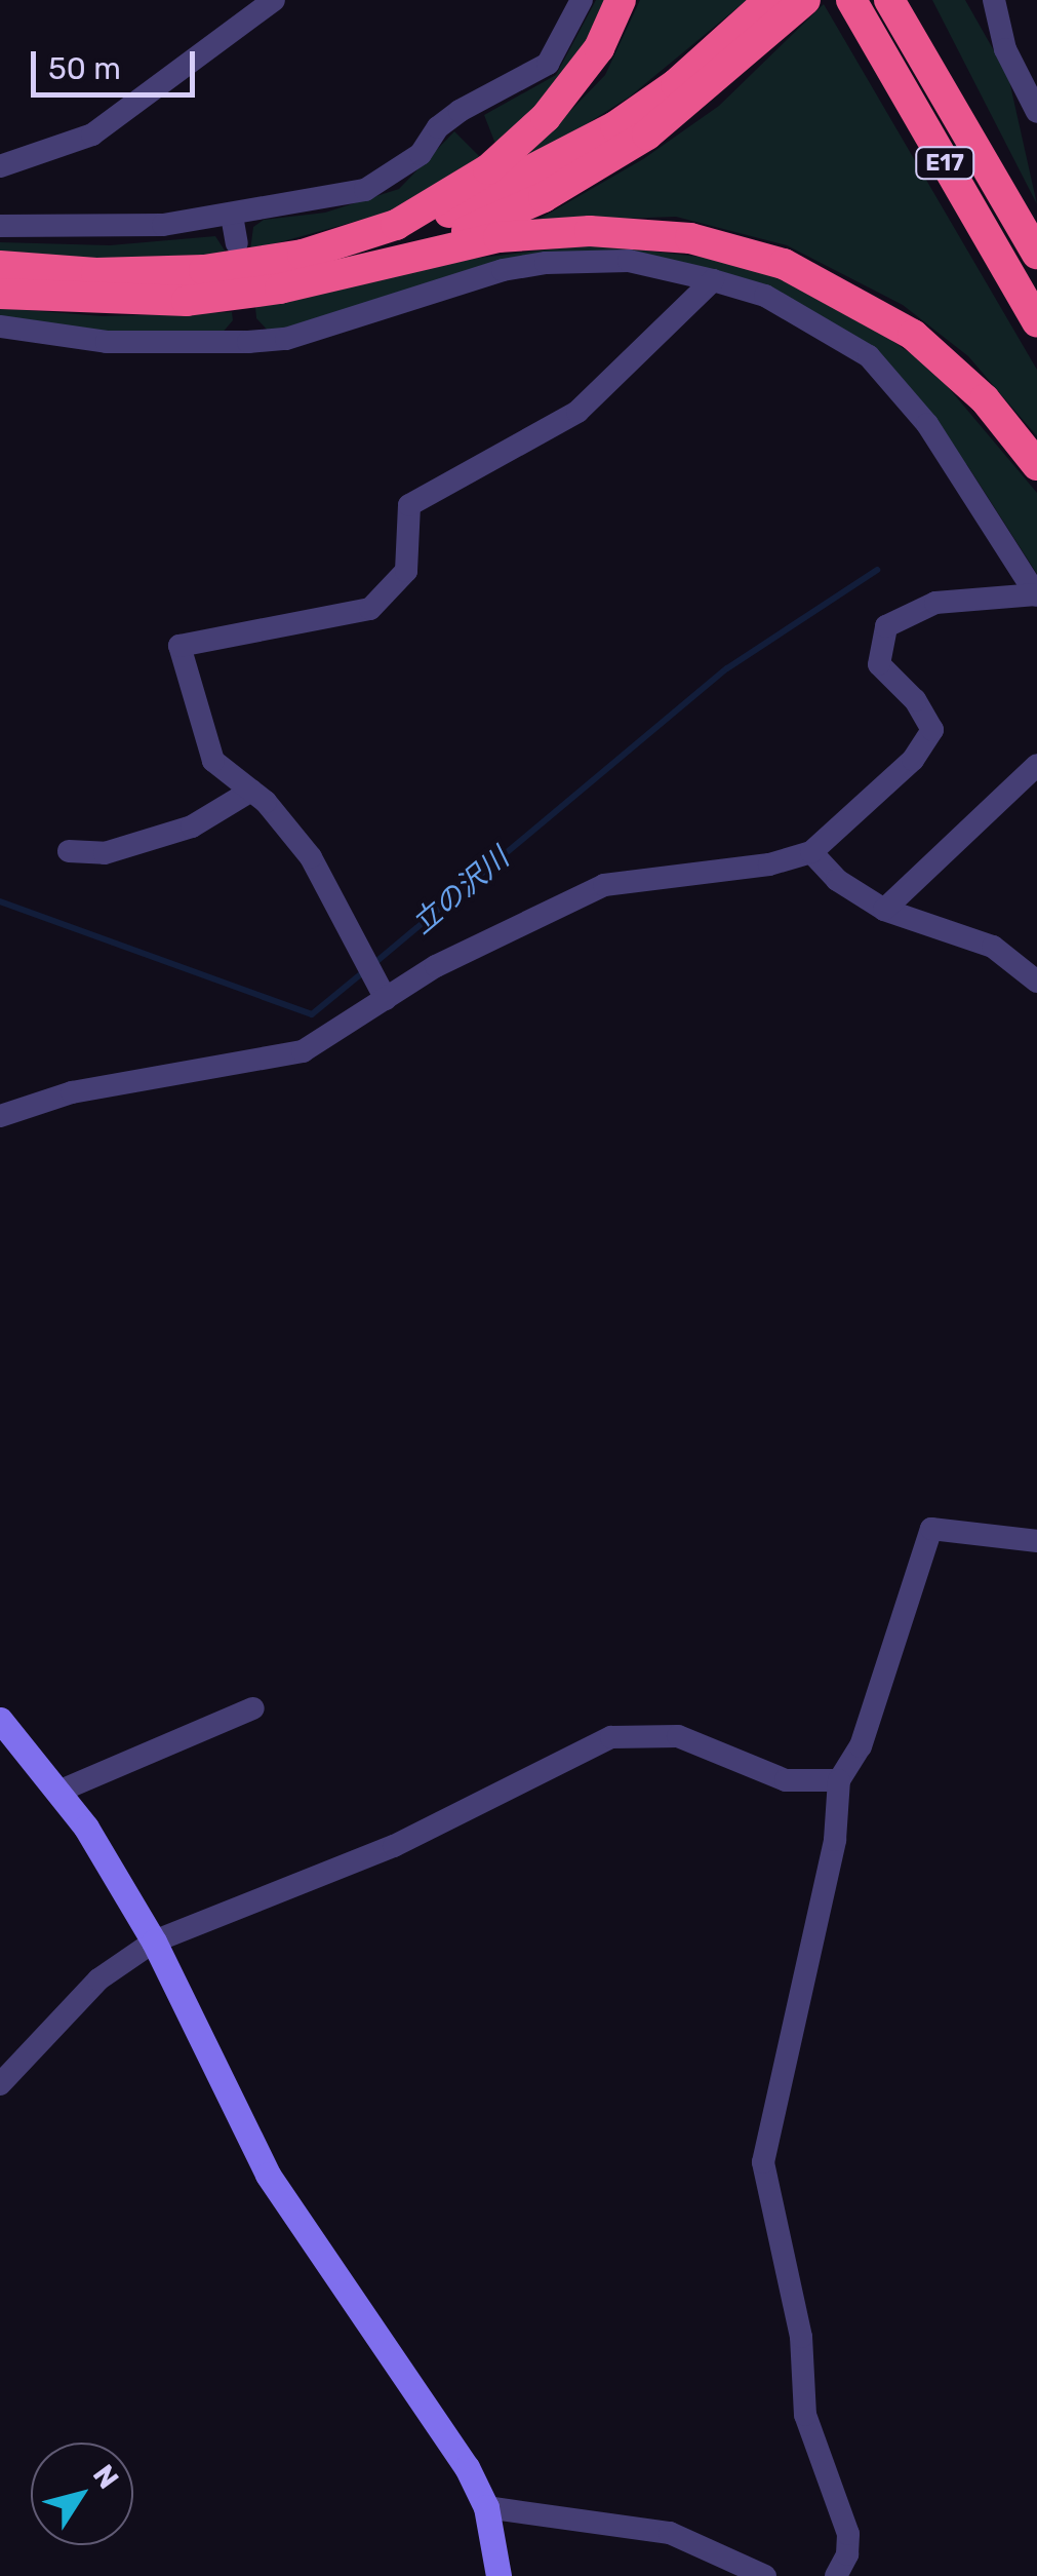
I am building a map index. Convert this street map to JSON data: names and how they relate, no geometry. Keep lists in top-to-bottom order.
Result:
{
  "streets": {
    "highway": ["E17"]
  },
  "water": ["立の沢川"],
  "scale_bar": "50 m",
  "north": "top right"
}
